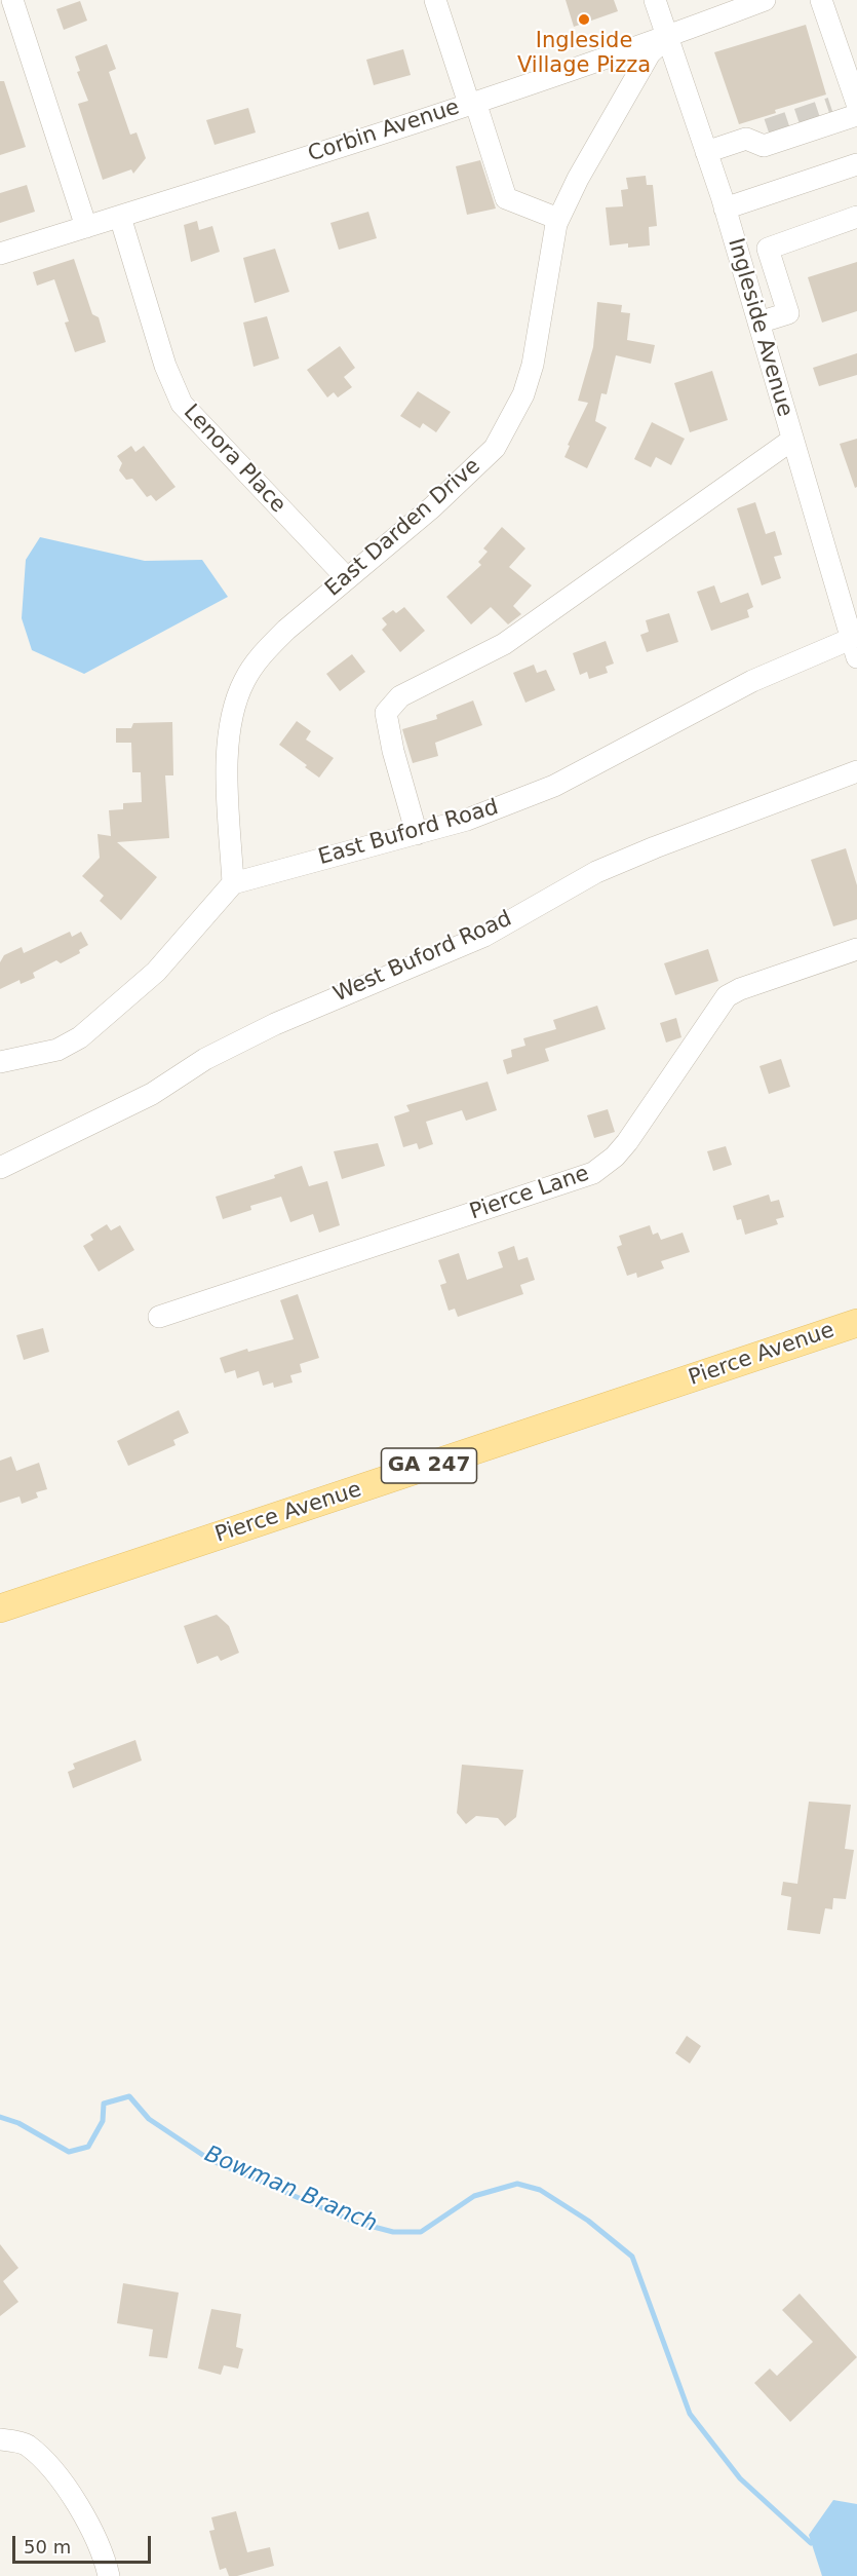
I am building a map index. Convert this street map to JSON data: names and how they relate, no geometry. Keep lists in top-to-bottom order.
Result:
{
  "streets": {
    "main road": ["Pierce Avenue", "GA 247"],
    "street": [
      "Corbin Avenue",
      "Ingleside Avenue",
      "Lenora Place",
      "East Darden Drive",
      "East Buford Road",
      "West Buford Road",
      "Pierce Lane"
    ]
  },
  "crossings": [
    ["Corbin Avenue", "Ingleside Avenue"],
    ["Corbin Avenue", "Lenora Place"],
    ["Corbin Avenue", "East Darden Drive"],
    ["Ingleside Avenue", "East Darden Drive"],
    ["Ingleside Avenue", "East Buford Road"],
    ["Lenora Place", "East Darden Drive"],
    ["East Darden Drive", "East Buford Road"]
  ],
  "water": ["Bowman Branch"],
  "places": ["Ingleside Village Pizza"],
  "scale_bar": "50 m"
}
